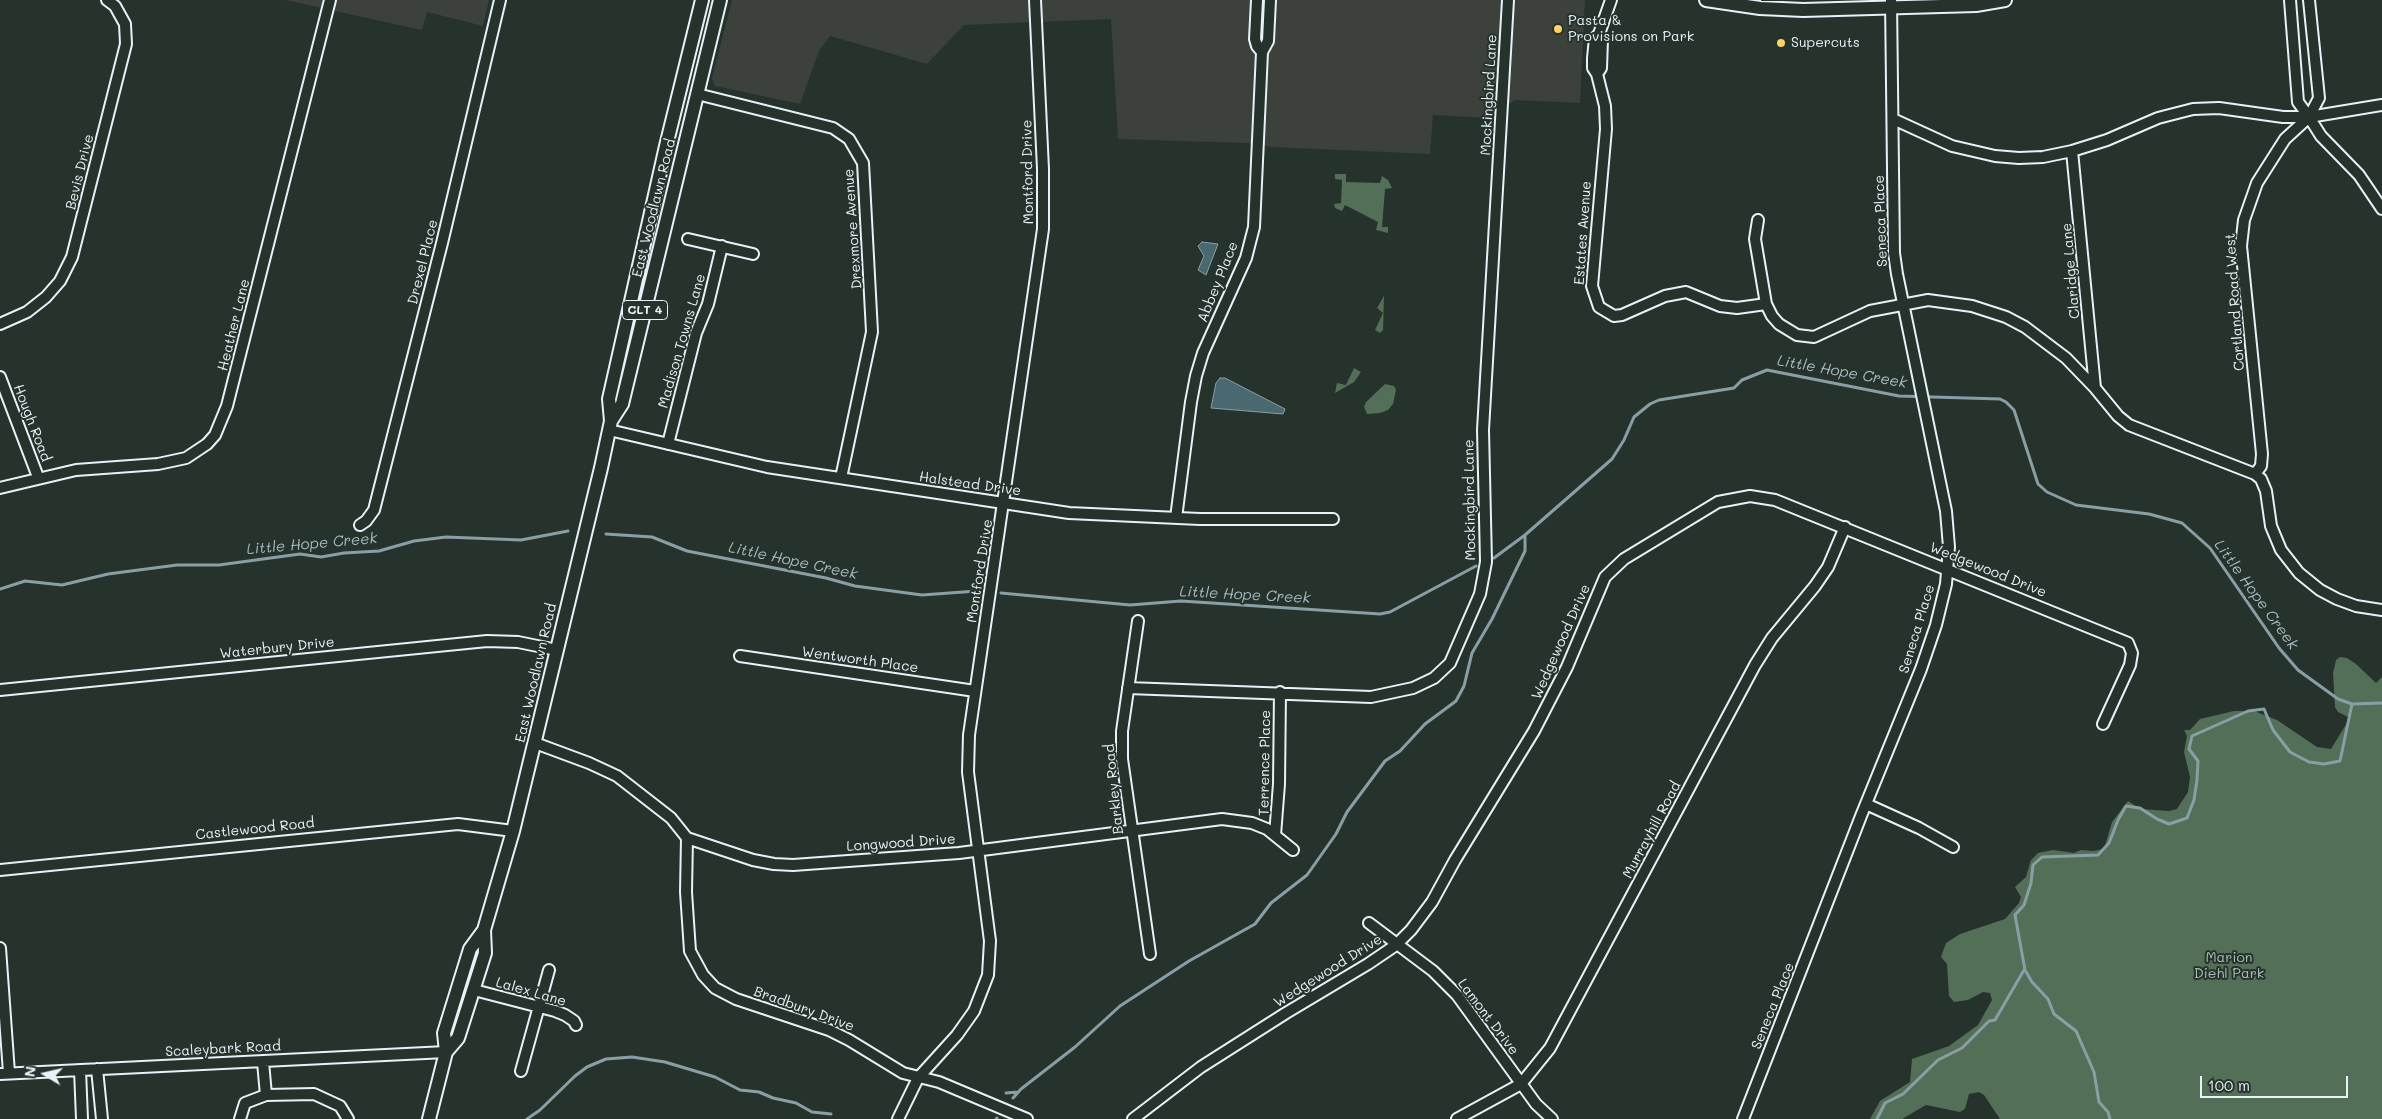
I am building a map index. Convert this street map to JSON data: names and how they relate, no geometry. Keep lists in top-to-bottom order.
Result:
{
  "streets": {
    "main road": ["East Woodlawn Road", "CLT 4"],
    "street": [
      "Mockingbird Lane",
      "Bevis Drive",
      "Montford Drive",
      "Seneca Place",
      "Drexmore Avenue",
      "Estates Avenue",
      "Drexel Place",
      "Claridge Lane",
      "Abbey Place",
      "Cortland Road West",
      "Heather Lane",
      "Madison Towns Lane",
      "Hough Road",
      "Halstead Drive",
      "Wedgewood Drive",
      "Waterbury Drive",
      "Wentworth Place",
      "Terrence Place",
      "Barkley Road",
      "Castlewood Road",
      "Murrayhill Road",
      "Longwood Drive",
      "Lalex Lane",
      "Bradbury Drive",
      "Lamont Drive",
      "Scaleybark Road"
    ]
  },
  "crossings": [
    ["Mockingbird Lane", "Terrence Place"],
    ["Mockingbird Lane", "Barkley Road"],
    ["Montford Drive", "Halstead Drive"],
    ["Montford Drive", "Wentworth Place"],
    ["Montford Drive", "Longwood Drive"],
    ["Montford Drive", "Bradbury Drive"],
    ["East Woodlawn Road", "Drexmore Avenue"],
    ["East Woodlawn Road", "Halstead Drive"],
    ["East Woodlawn Road", "Waterbury Drive"],
    ["East Woodlawn Road", "Castlewood Road"],
    ["East Woodlawn Road", "Lalex Lane"],
    ["East Woodlawn Road", "Scaleybark Road"],
    ["Seneca Place", "Wedgewood Drive"],
    ["Drexmore Avenue", "Halstead Drive"],
    ["Abbey Place", "Halstead Drive"],
    ["Heather Lane", "Hough Road"],
    ["Madison Towns Lane", "Halstead Drive"],
    ["Wedgewood Drive", "Murrayhill Road"],
    ["Wedgewood Drive", "Lamont Drive"],
    ["Terrence Place", "Longwood Drive"],
    ["Barkley Road", "Longwood Drive"],
    ["Murrayhill Road", "Lamont Drive"],
    ["Longwood Drive", "Bradbury Drive"]
  ],
  "water": ["Little Hope Creek"],
  "parks": ["Marion Diehl Park"],
  "places": ["Pasta & Provisions on Park", "Supercuts"],
  "scale_bar": "100 m",
  "north": "left"
}
